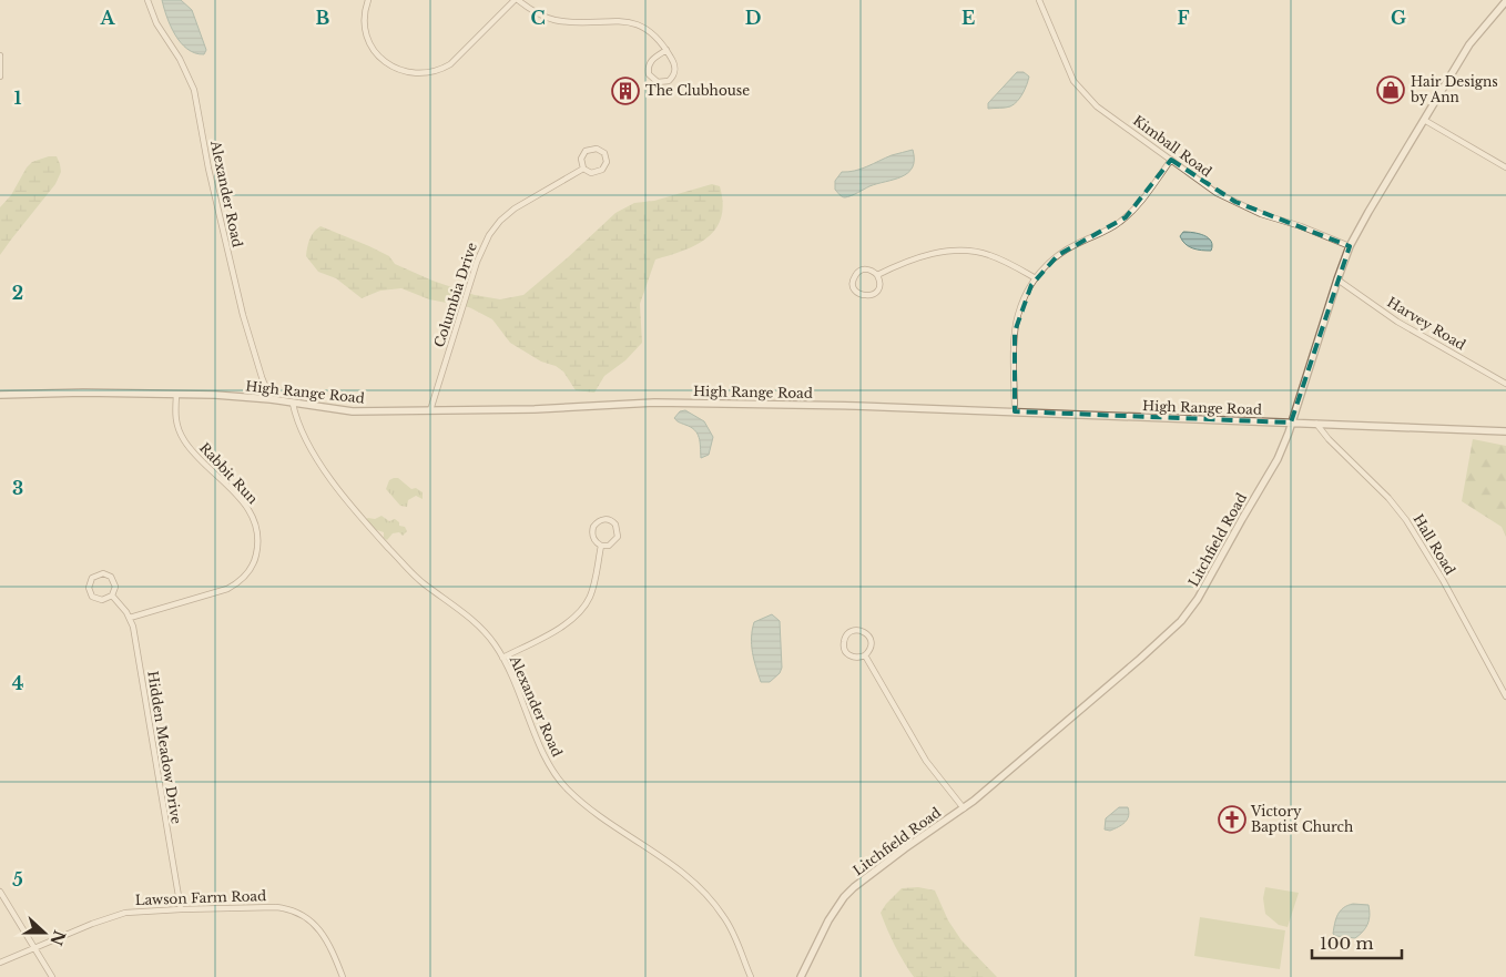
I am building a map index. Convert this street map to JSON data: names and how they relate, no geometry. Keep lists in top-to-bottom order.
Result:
{
  "streets": {
    "street": [
      "Kimball Road",
      "Alexander Road",
      "Columbia Drive",
      "Harvey Road",
      "High Range Road",
      "Rabbit Run",
      "Litchfield Road",
      "Hall Road",
      "Hidden Meadow Drive",
      "Lawson Farm Road"
    ]
  },
  "crossings": [
    ["Kimball Road", "Litchfield Road"],
    ["Alexander Road", "High Range Road"],
    ["Columbia Drive", "High Range Road"],
    ["Harvey Road", "Litchfield Road"],
    ["High Range Road", "Rabbit Run"],
    ["High Range Road", "Litchfield Road"],
    ["High Range Road", "Hall Road"],
    ["Rabbit Run", "Hidden Meadow Drive"],
    ["Hidden Meadow Drive", "Lawson Farm Road"]
  ],
  "places": {
    "shop": ["Hair Designs by Ann"],
    "building": ["The Clubhouse"],
    "church": ["Victory Baptist Church"]
  },
  "scale_bar": "100 m",
  "north": "right",
  "grid": {
    "columns": [
      "A",
      "B",
      "C",
      "D",
      "E",
      "F",
      "G"
    ],
    "rows": [
      "1",
      "2",
      "3",
      "4",
      "5"
    ]
  }
}
